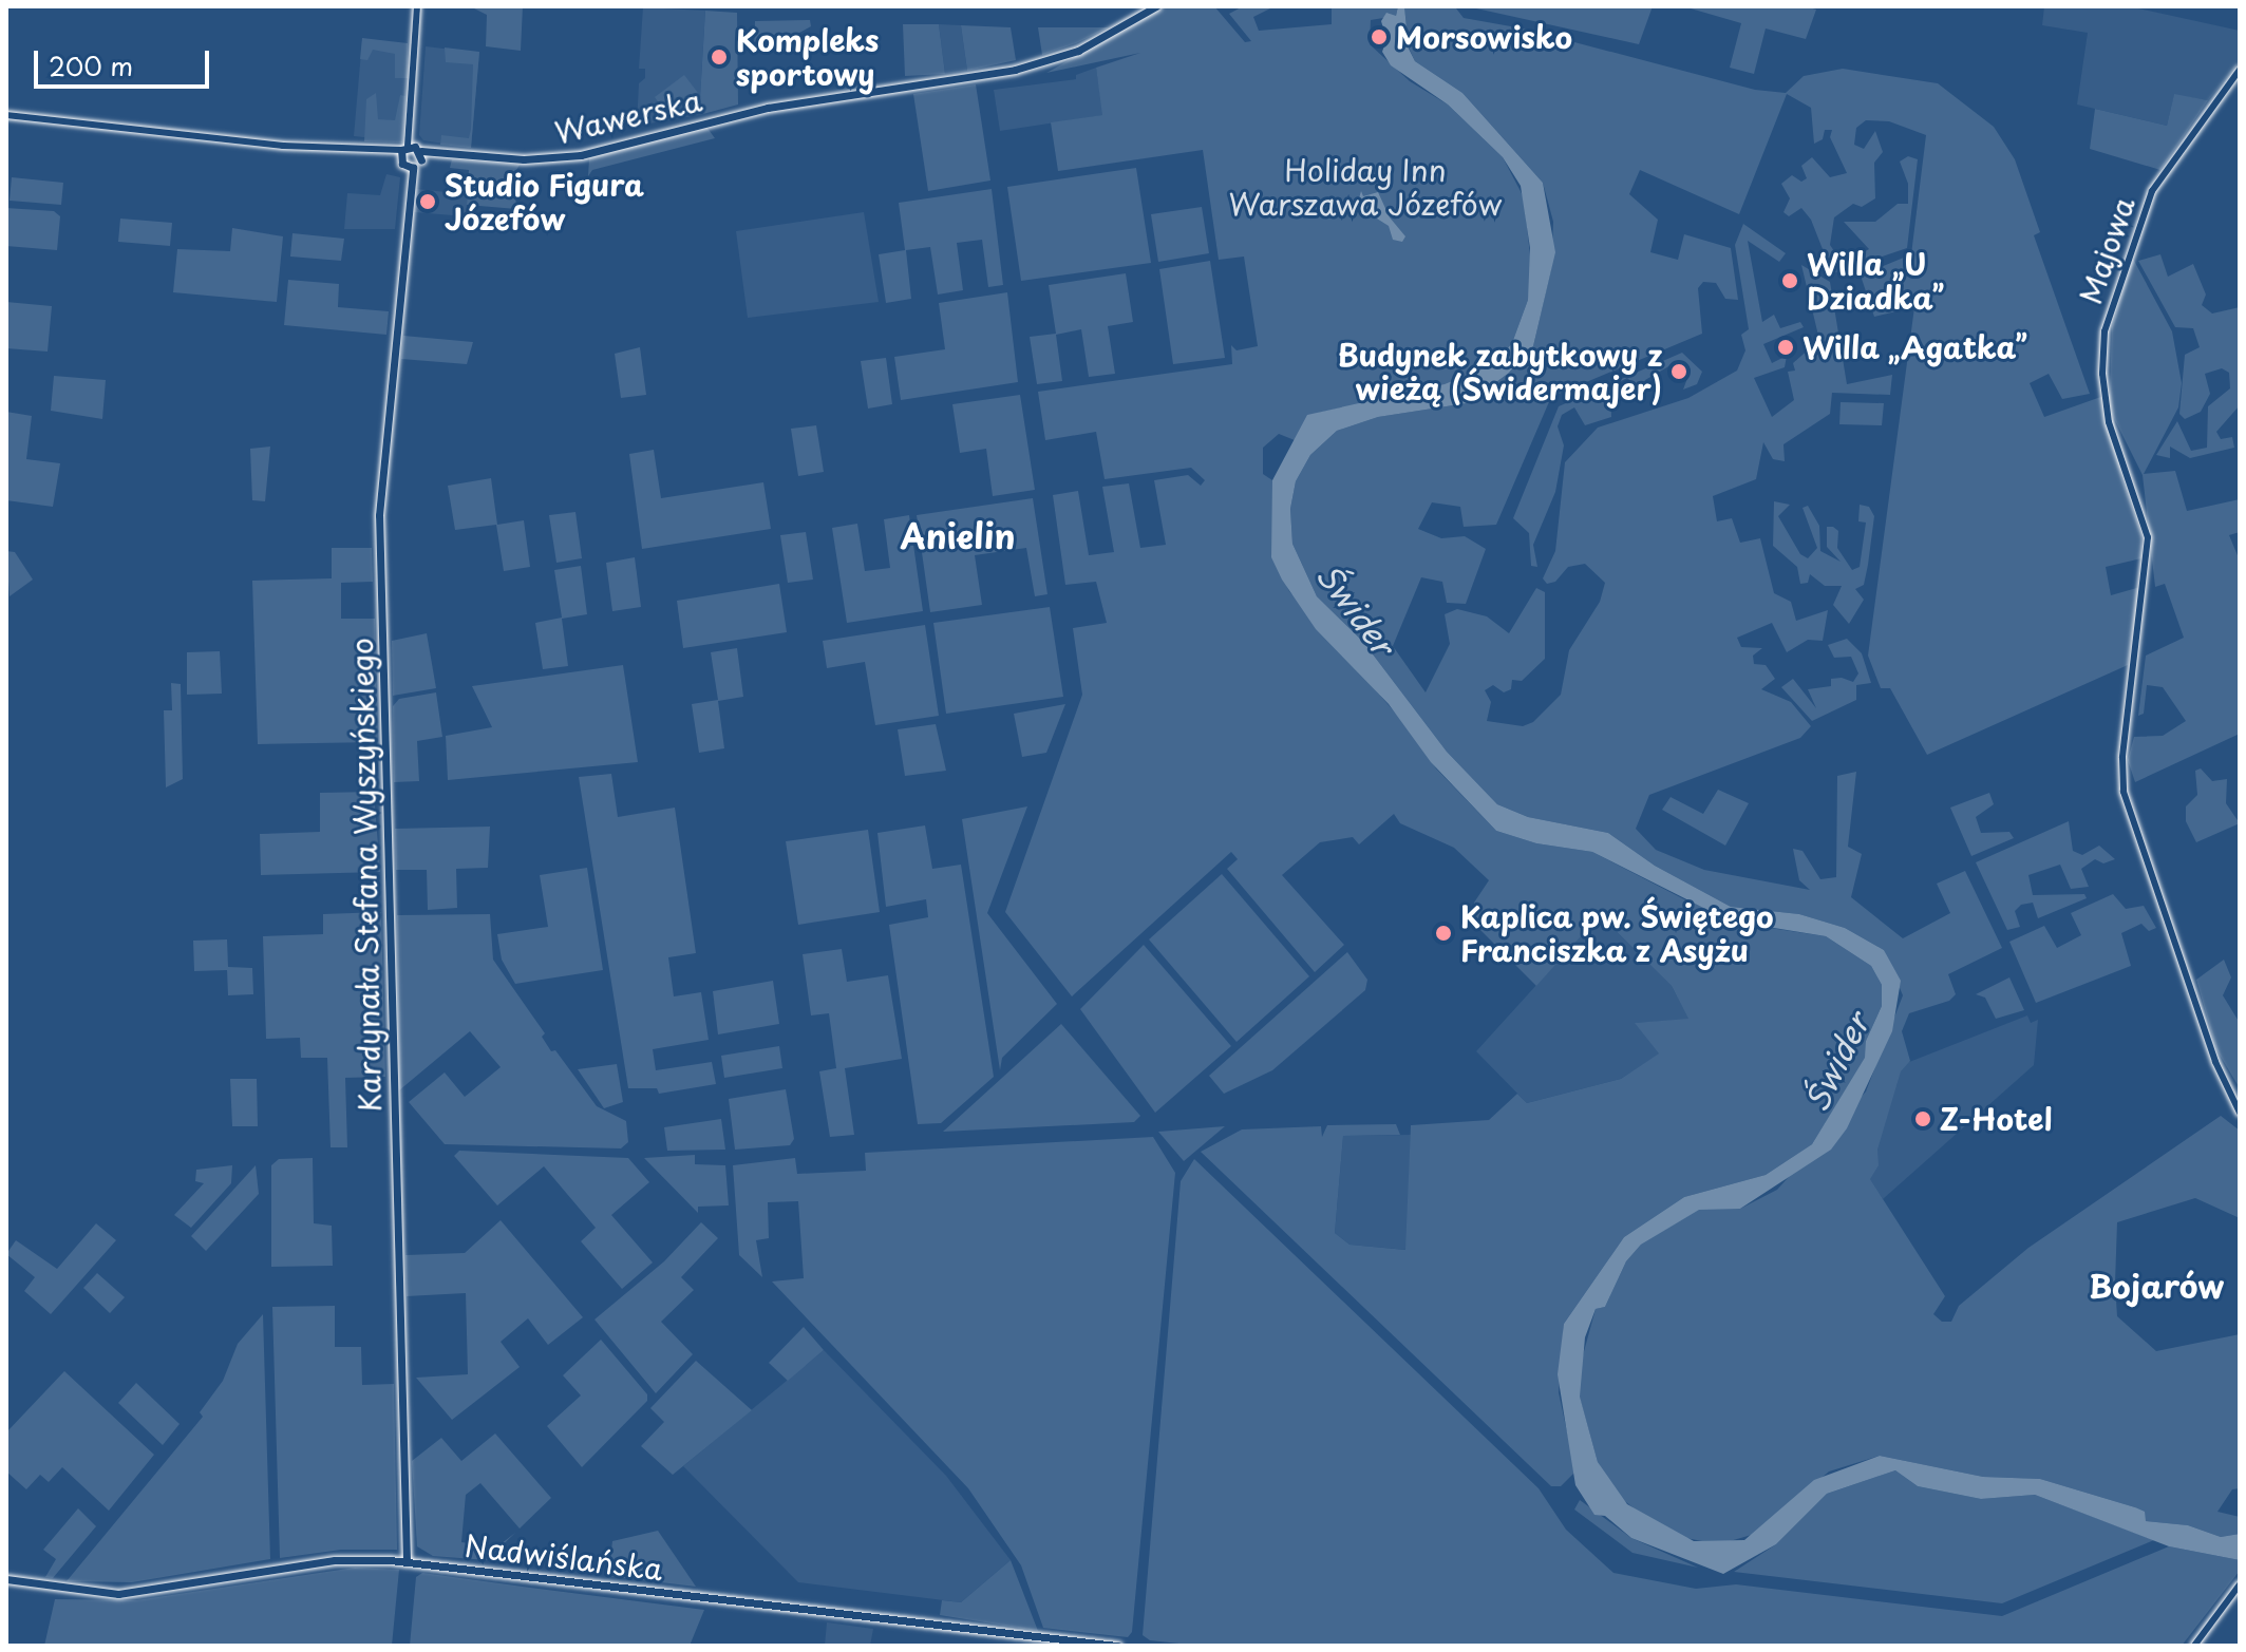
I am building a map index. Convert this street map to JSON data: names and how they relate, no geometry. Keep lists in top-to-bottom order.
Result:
{
  "streets": {
    "main road": ["Wawerska", "Kardynała Stefana Wyszyńskiego", "Nadwiślańska"],
    "street": ["Majowa"]
  },
  "crossings": [
    ["Wawerska", "Kardynała Stefana Wyszyńskiego"],
    ["Kardynała Stefana Wyszyńskiego", "Nadwiślańska"]
  ],
  "districts": ["Anielin", "Bojarów"],
  "water": ["Świder"],
  "parks": ["Holiday Inn Warszawa Józefów"],
  "places": [
    "Morsowisko",
    "Kompleks sportowy",
    "Studio Figura Józefów",
    "Willa „U Dziadka”",
    "Willa „Agatka”",
    "Budynek zabytkowy z wieżą (Świdermajer)",
    "Kaplica pw. Świętego Franciszka z Asyżu",
    "Z-Hotel"
  ],
  "scale_bar": "200 m"
}
